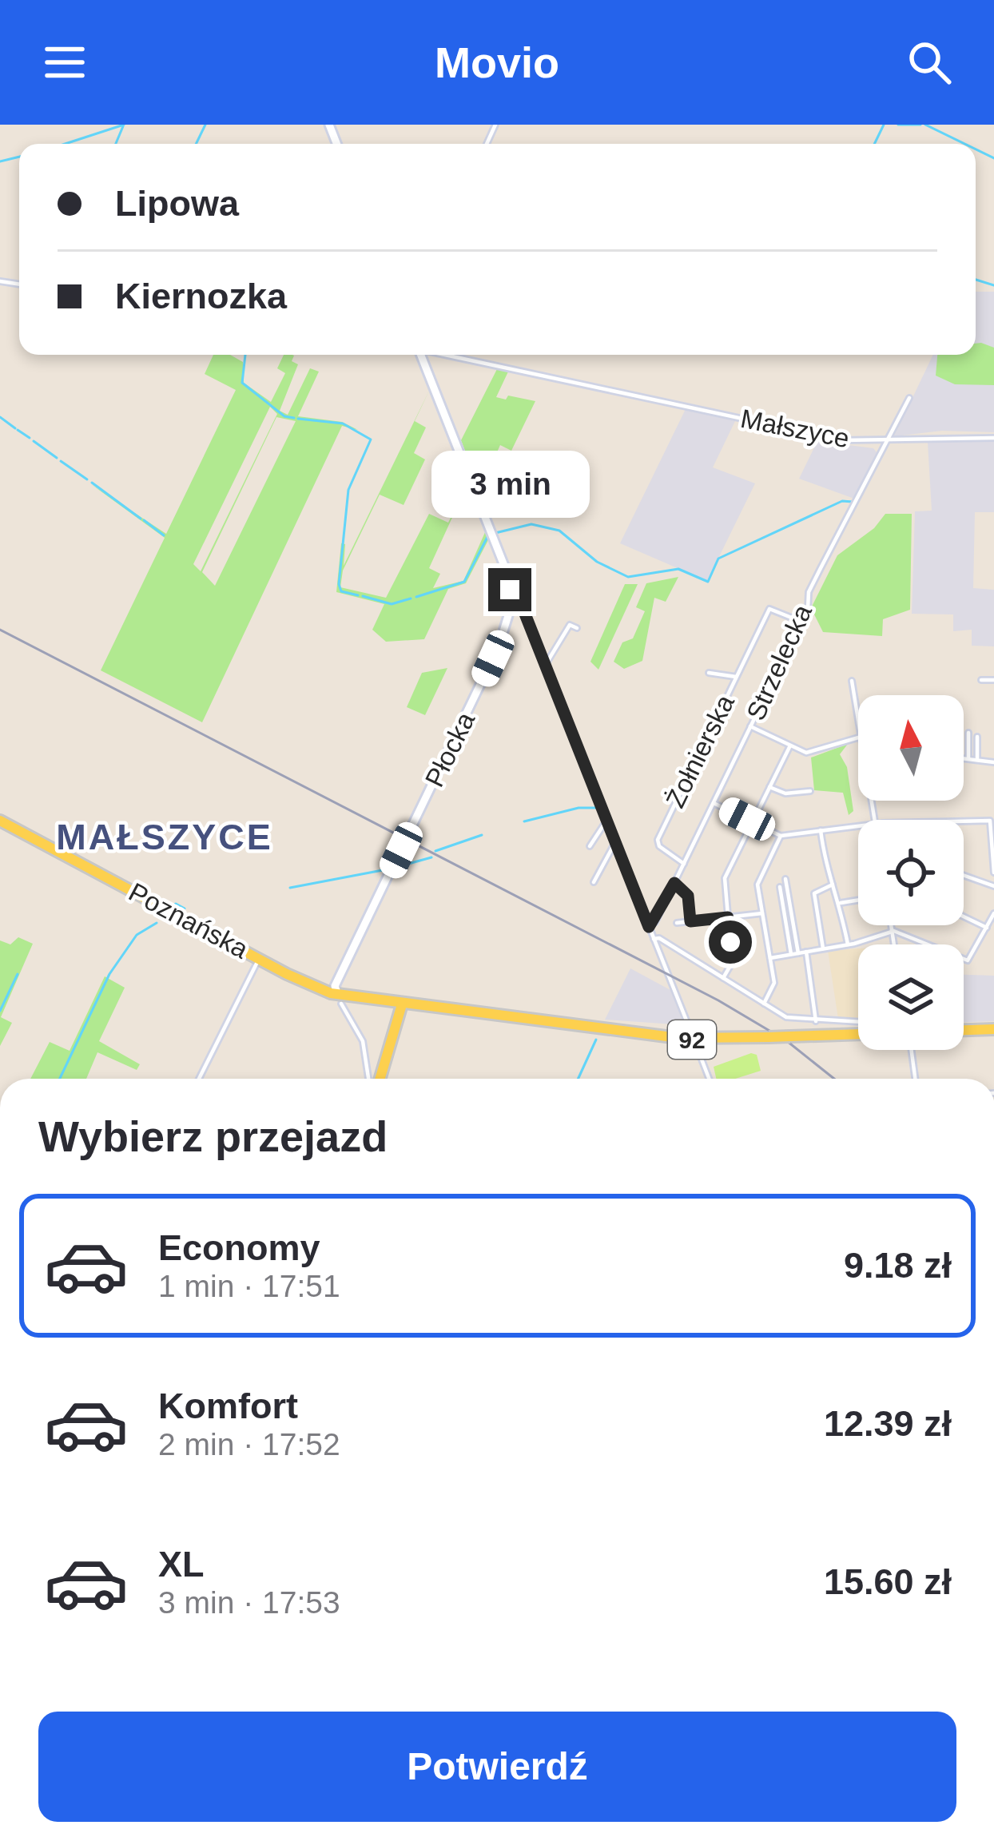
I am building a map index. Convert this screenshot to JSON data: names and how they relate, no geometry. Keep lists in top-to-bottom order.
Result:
{
  "streets": {
    "main road": ["Płocka", "Poznańska", "92"],
    "street": ["Małszyce", "Strzelecka", "Żołnierska"]
  },
  "crossings": [
    ["Małszyce", "Strzelecka"],
    ["Strzelecka", "Żołnierska"],
    ["Płocka", "Poznańska"]
  ],
  "districts": ["MAŁSZYCE"],
  "north": "top",
  "page": {
    "header": "Movio",
    "banner": ["Lipowa", "Kiernozka"],
    "bubble": "3 min",
    "heading": "Wybierz przejazd",
    "list": [
      {
        "name": "Economy",
        "note": "1 min · 17:51",
        "value": "9.18 zł"
      },
      {
        "name": "Komfort",
        "note": "2 min · 17:52",
        "value": "12.39 zł"
      },
      {
        "name": "XL",
        "note": "3 min · 17:53",
        "value": "15.60 zł"
      }
    ],
    "buttons": "Potwierdź"
  }
}
